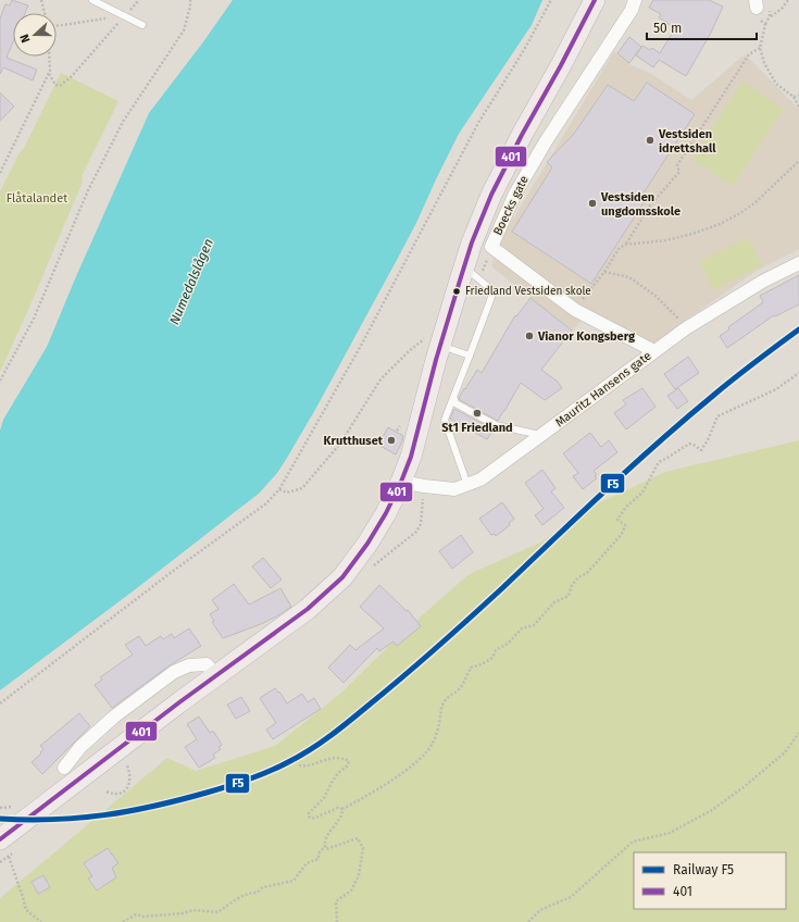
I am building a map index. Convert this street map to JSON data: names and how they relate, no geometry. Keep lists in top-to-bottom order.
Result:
{
  "streets": {
    "street": ["Boecks gate", "Mauritz Hansens gate"]
  },
  "crossings": [
    ["Boecks gate", "Mauritz Hansens gate"]
  ],
  "water": ["Numedalslågen"],
  "parks": ["Flåtalandet"],
  "places": [
    "Vestsiden idrettshall",
    "Vestsiden ungdomsskole",
    "Friedland Vestsiden skole",
    "Vianor Kongsberg",
    "St1 Friedland",
    "Krutthuset"
  ],
  "lines": ["transit line 401", "rail line F5"],
  "legend": ["Railway F5", "401"],
  "scale_bar": "50 m",
  "north": "left"
}
